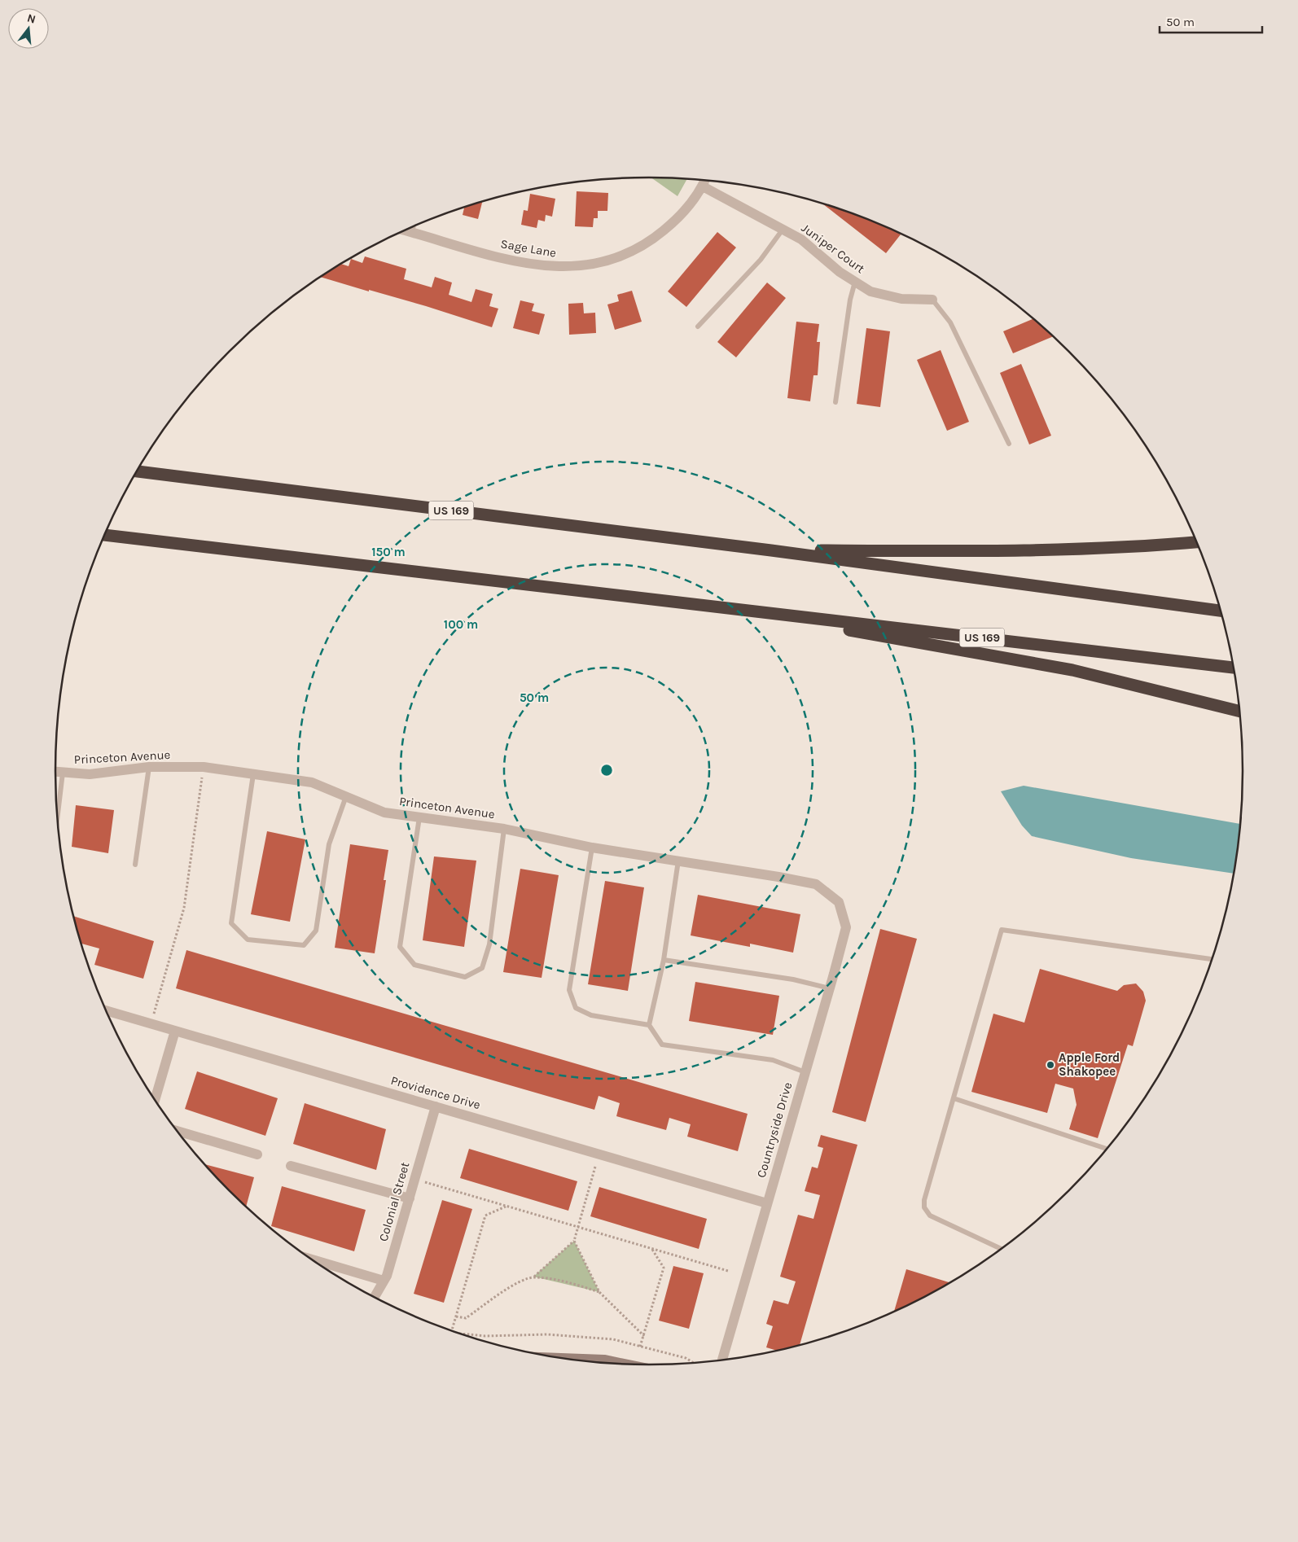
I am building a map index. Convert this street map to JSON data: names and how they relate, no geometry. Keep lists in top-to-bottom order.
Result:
{
  "streets": {
    "highway": ["US 169"],
    "street": [
      "Sage Lane",
      "Juniper Court",
      "Princeton Avenue",
      "Providence Drive",
      "Countryside Drive",
      "Colonial Street"
    ]
  },
  "crossings": [
    ["Sage Lane", "Juniper Court"],
    ["Princeton Avenue", "Countryside Drive"],
    ["Providence Drive", "Countryside Drive"],
    ["Providence Drive", "Colonial Street"]
  ],
  "places": ["Apple Ford Shakopee"],
  "scale_bar": "50 m",
  "north": "top",
  "rings": ["150 m", "100 m", "50 m"]
}
